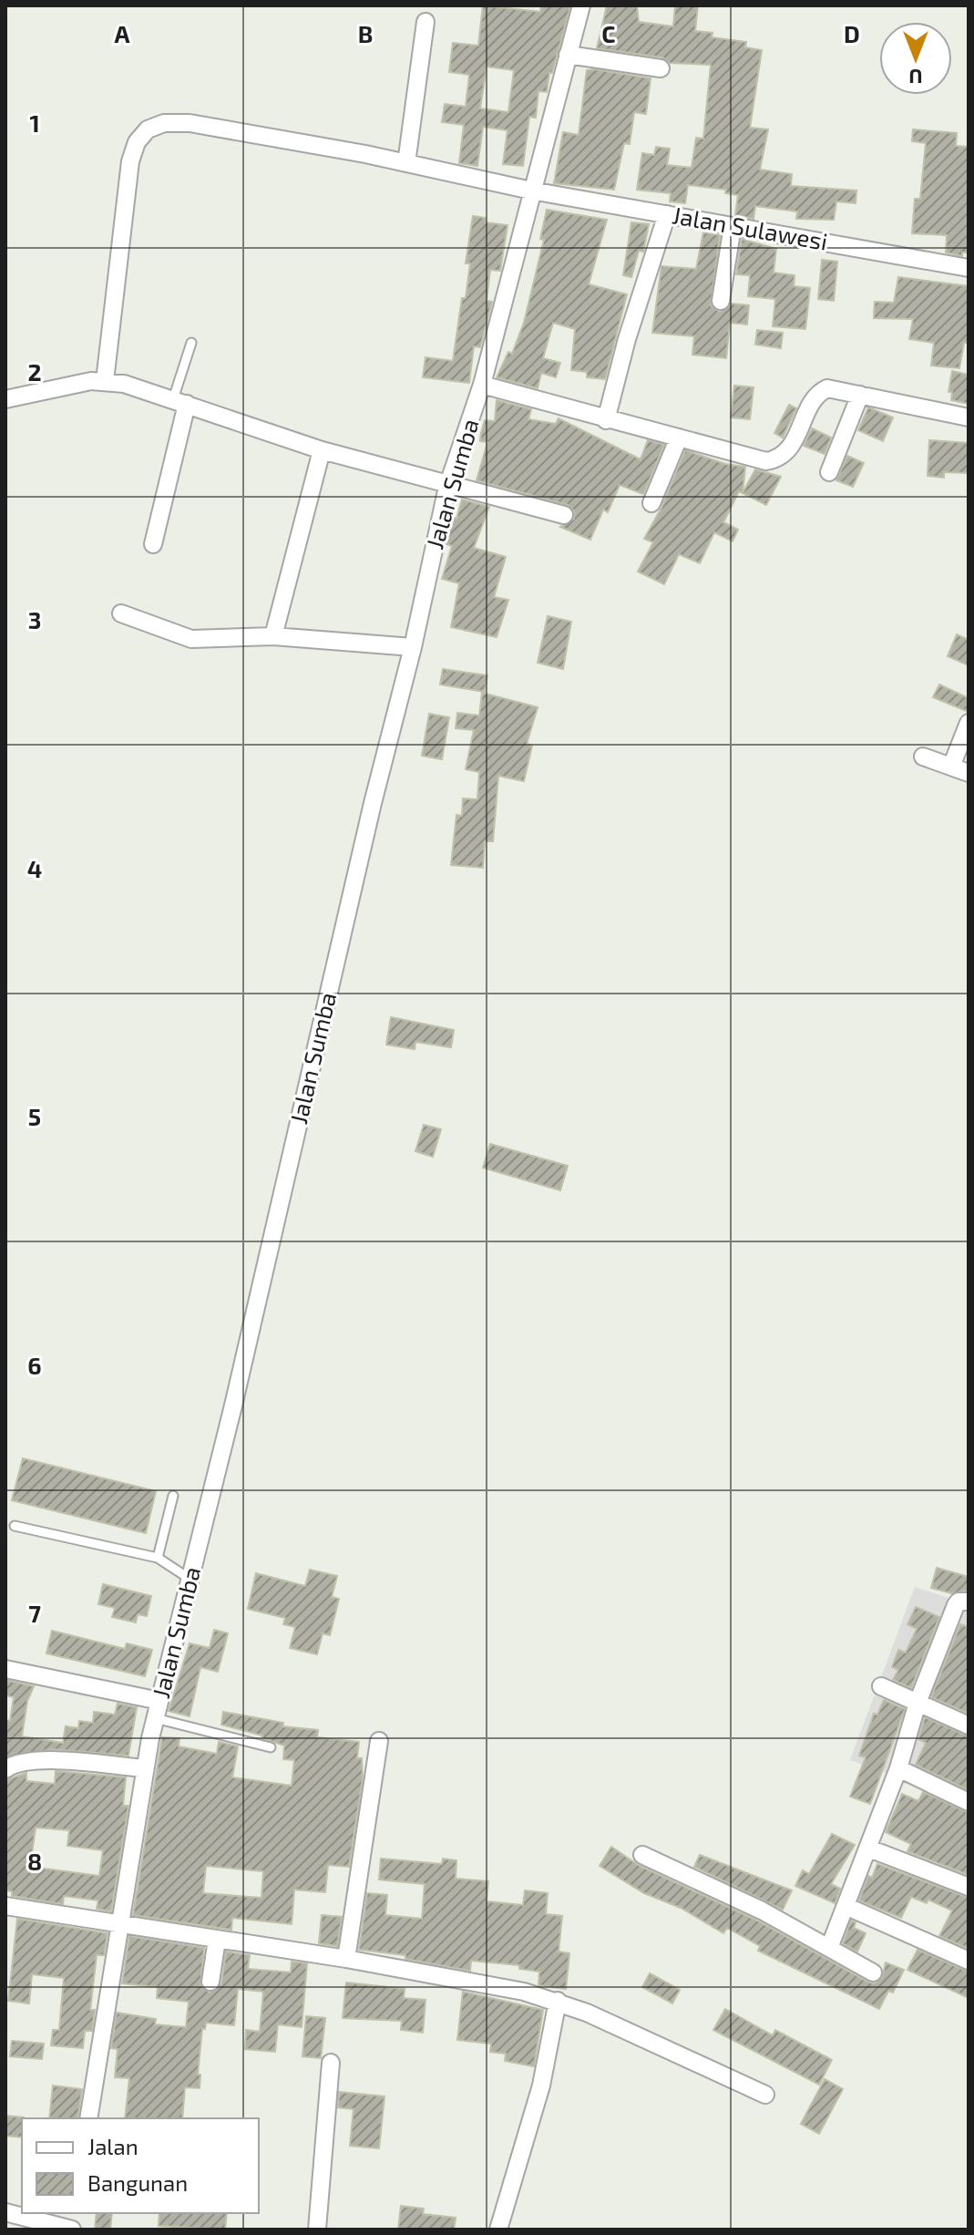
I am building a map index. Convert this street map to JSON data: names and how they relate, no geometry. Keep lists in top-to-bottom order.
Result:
{
  "streets": {
    "street": ["Jalan Sulawesi", "Jalan Sumba"]
  },
  "crossings": [
    ["Jalan Sulawesi", "Jalan Sumba"]
  ],
  "legend": ["Jalan", "Bangunan"],
  "north": "bottom",
  "grid": {
    "columns": [
      "A",
      "B",
      "C",
      "D"
    ],
    "rows": [
      "1",
      "2",
      "3",
      "4",
      "5",
      "6",
      "7",
      "8"
    ]
  }
}
